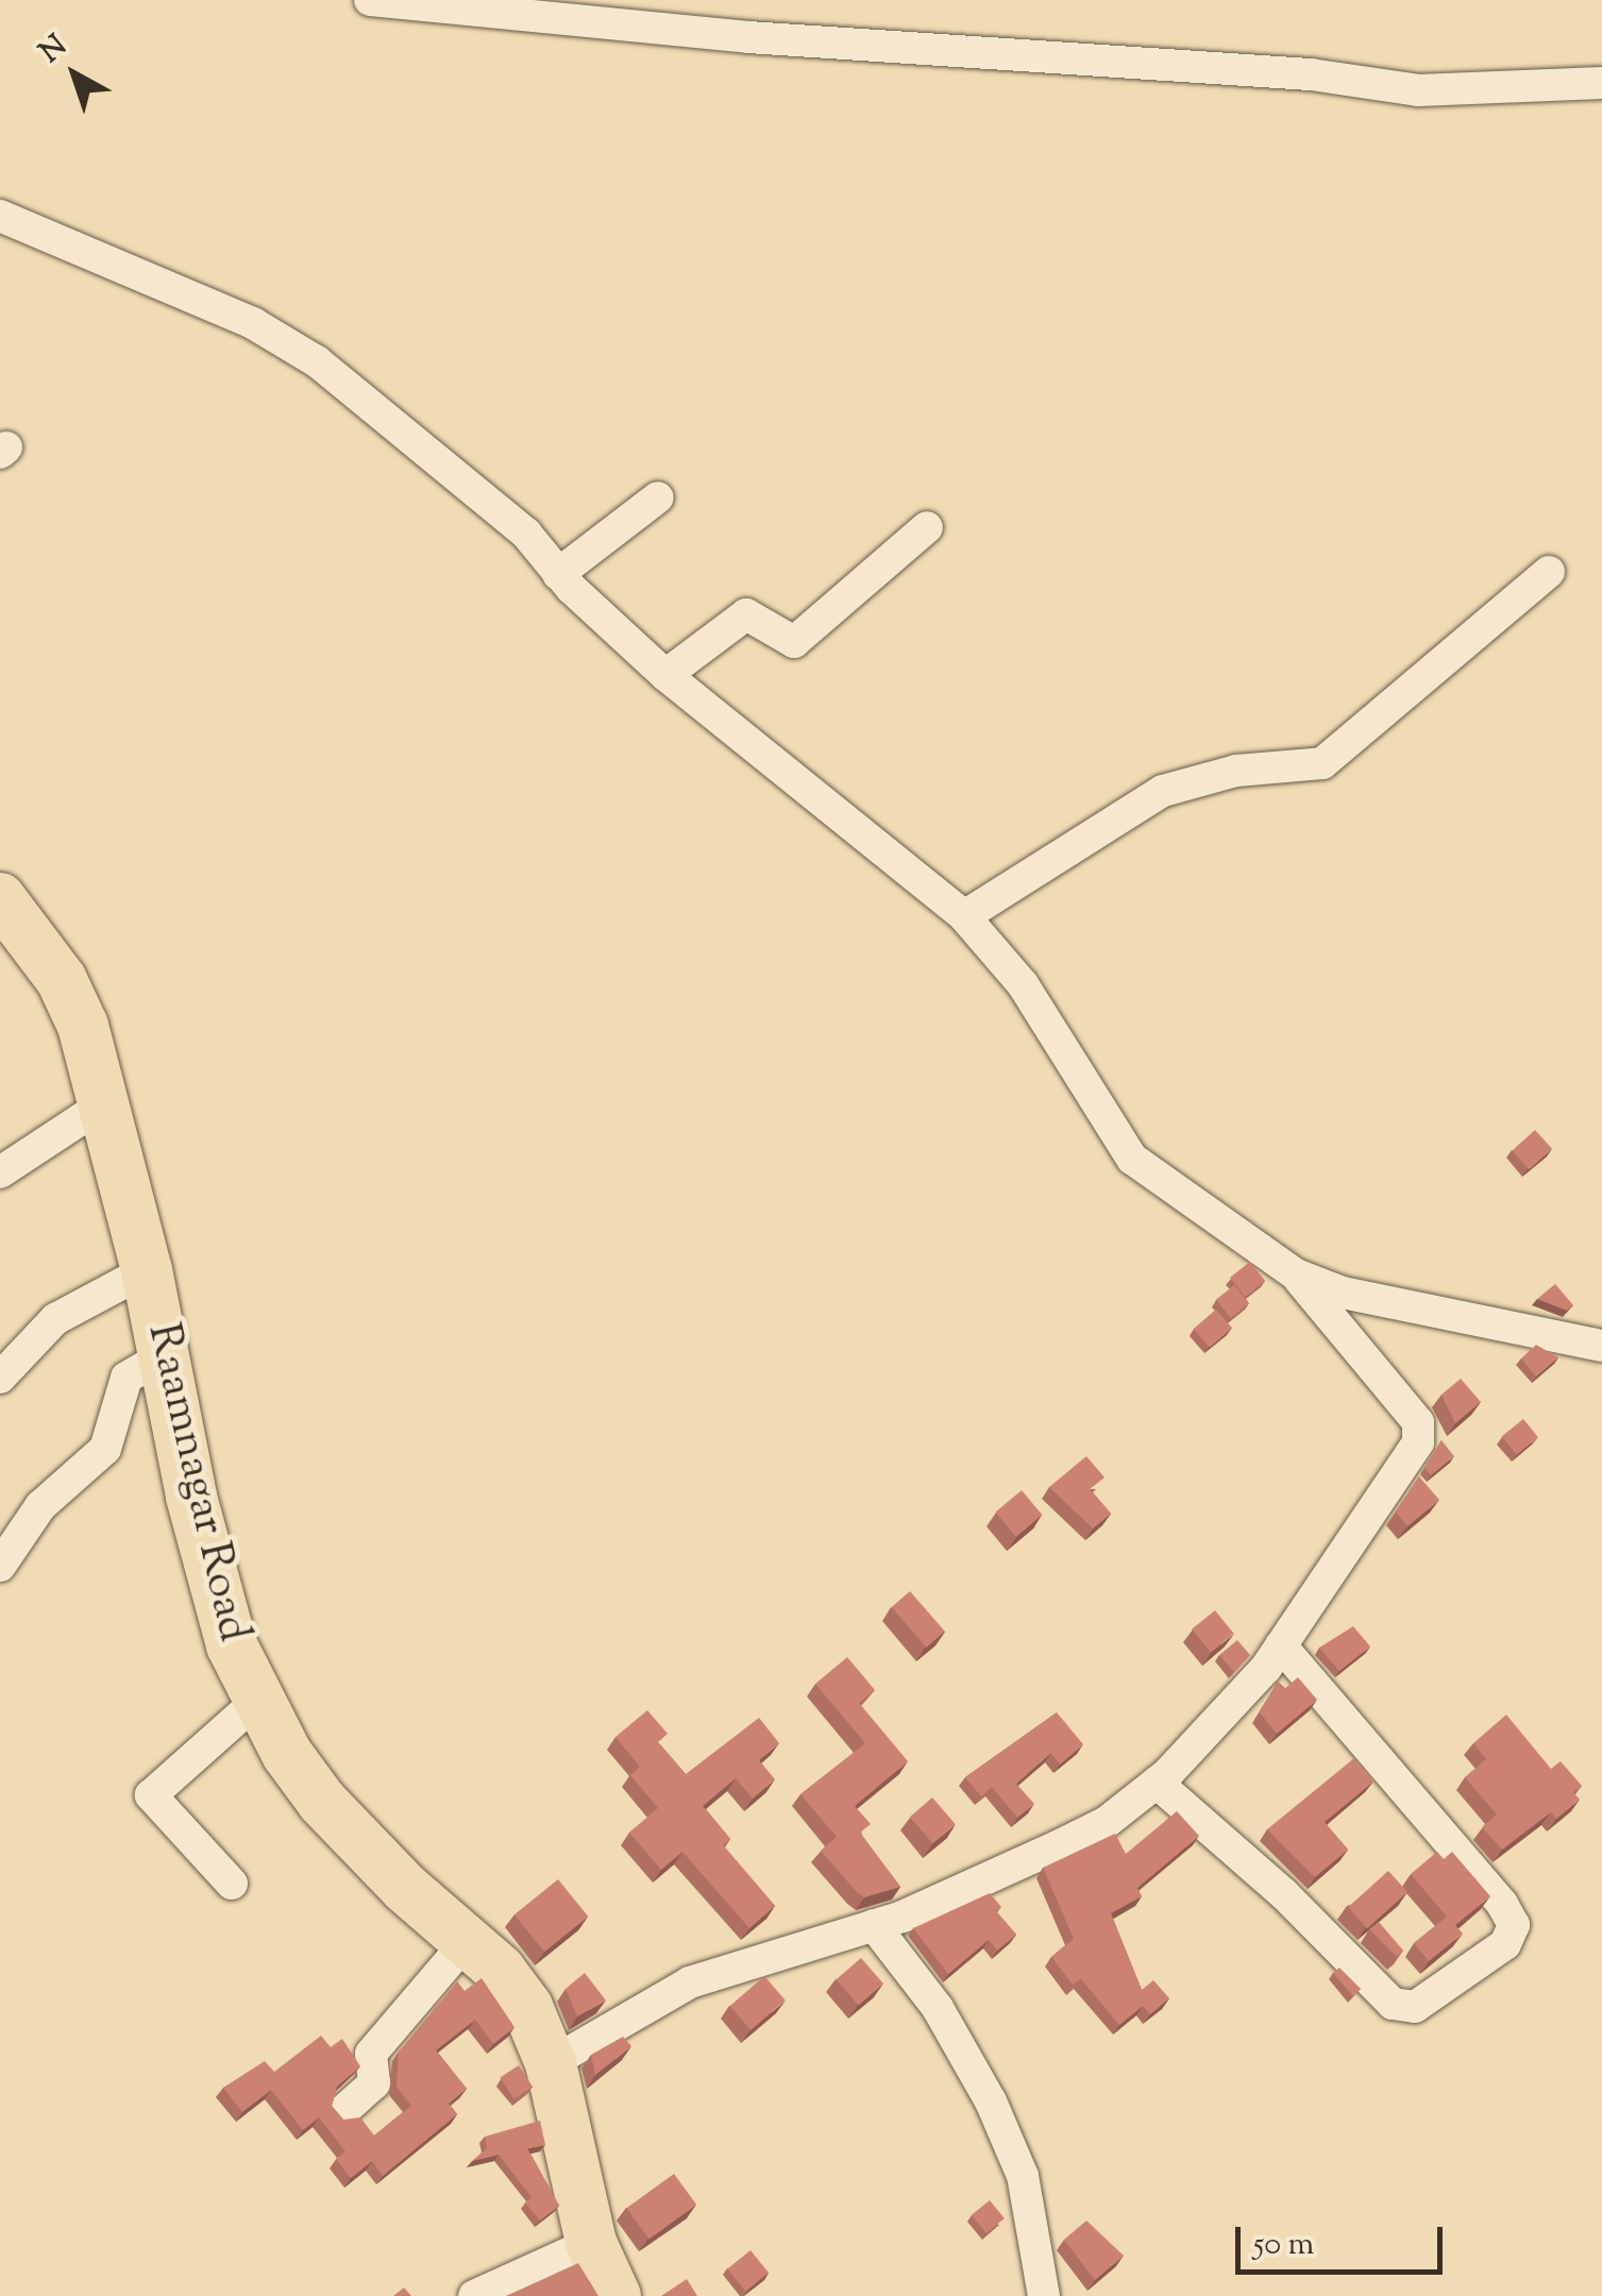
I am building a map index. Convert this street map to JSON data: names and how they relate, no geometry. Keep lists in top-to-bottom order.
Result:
{
  "streets": {
    "highway": ["Raamnagar Road"]
  },
  "scale_bar": "50 m",
  "north": "top left"
}
